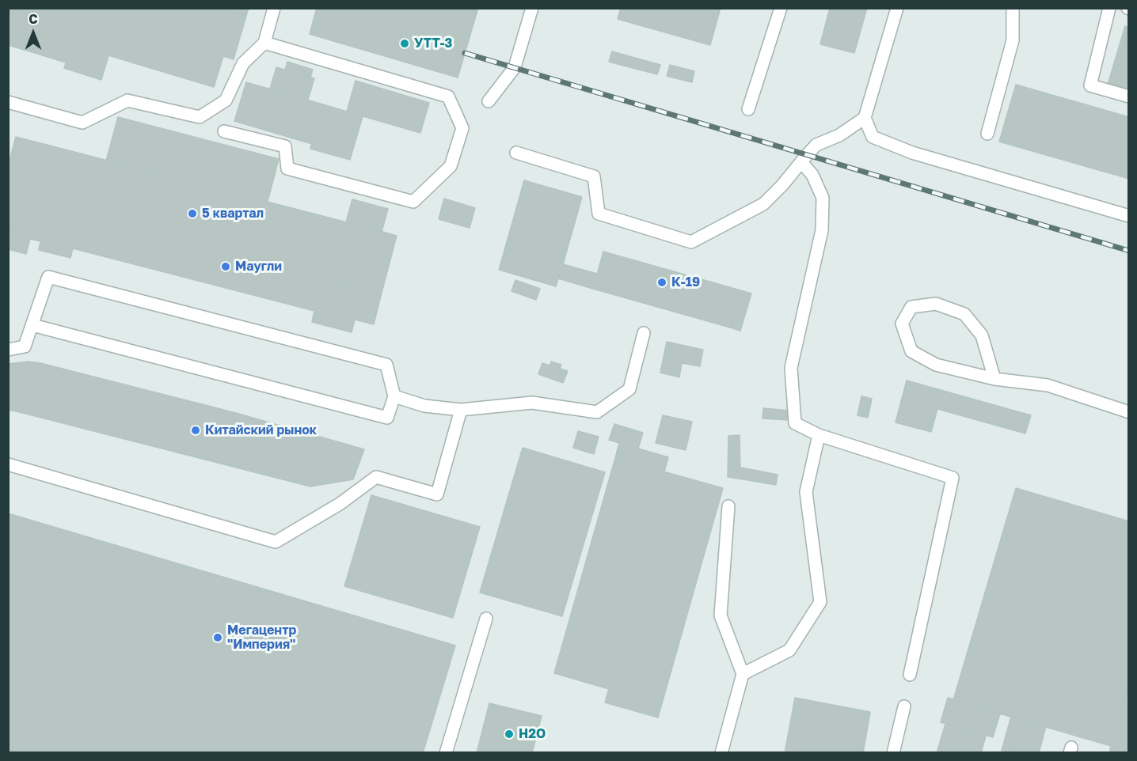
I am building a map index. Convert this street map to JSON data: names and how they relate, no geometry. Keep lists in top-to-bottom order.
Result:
{
  "places": [
    "УТТ-3",
    "5 квартал",
    "Маугли",
    "К-19",
    "Китайский рынок",
    "Мегацентр \"Империя\"",
    "H2O"
  ],
  "north": "top"
}
